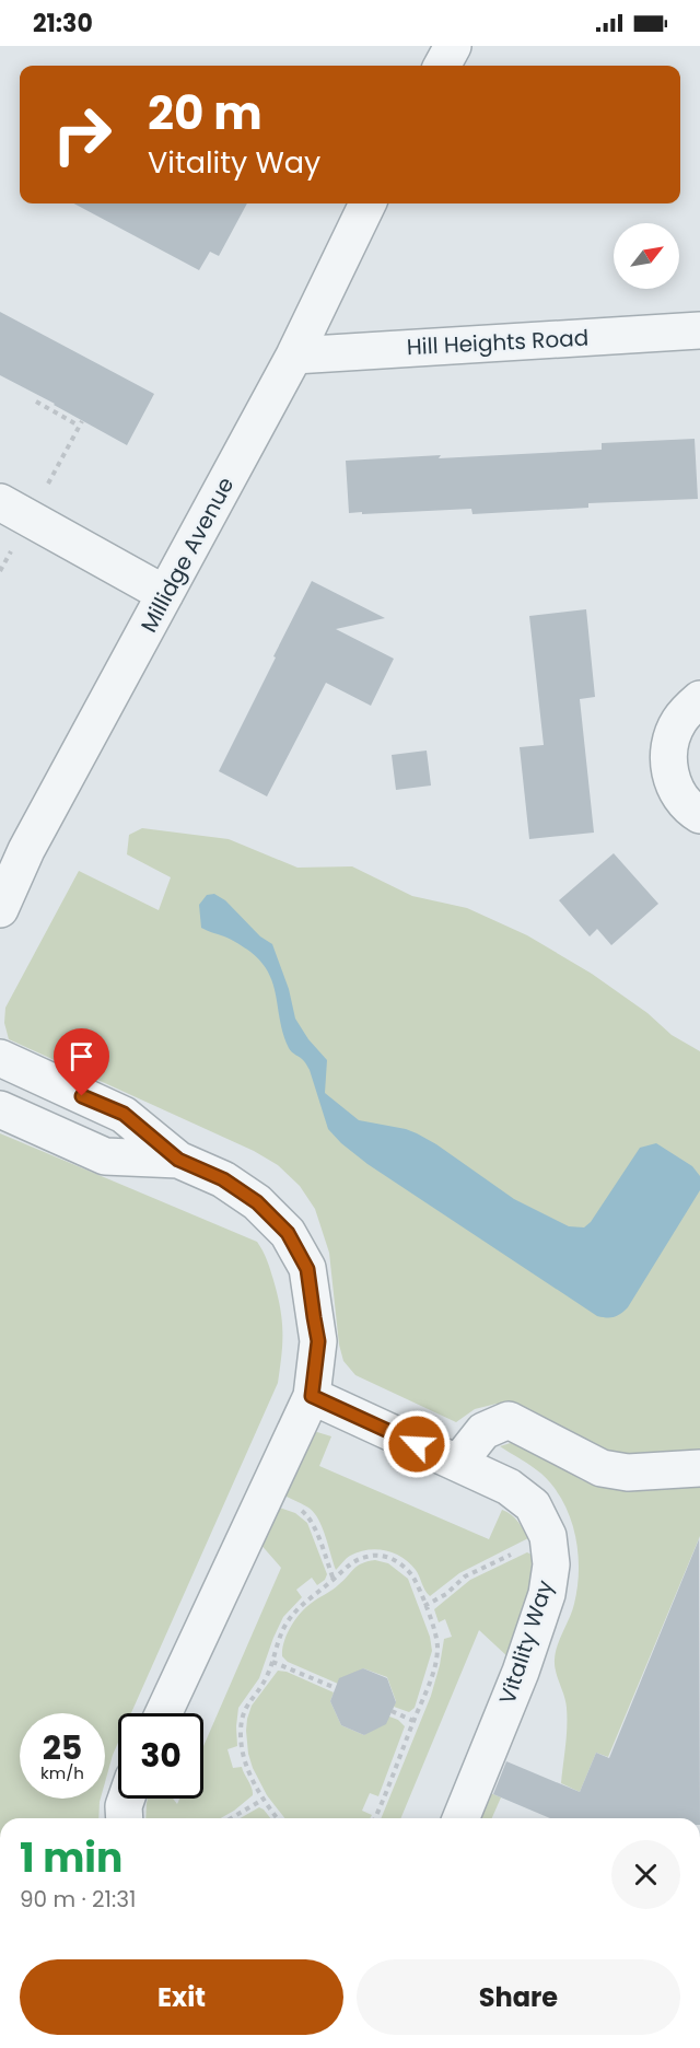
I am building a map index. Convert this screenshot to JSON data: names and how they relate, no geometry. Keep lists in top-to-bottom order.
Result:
{
  "streets": {
    "street": ["Hill Heights Road", "Millidge Avenue", "Vitality Way"]
  },
  "crossings": [
    ["Hill Heights Road", "Millidge Avenue"]
  ],
  "north": "top right",
  "page": {
    "status": "21:30",
    "turn": ["20 m", "Vitality Way"],
    "speed": "25 km/h",
    "limit": "30",
    "heading": ["1 min", "90 m · 21:31"],
    "buttons": ["Exit", "Share"]
  }
}
